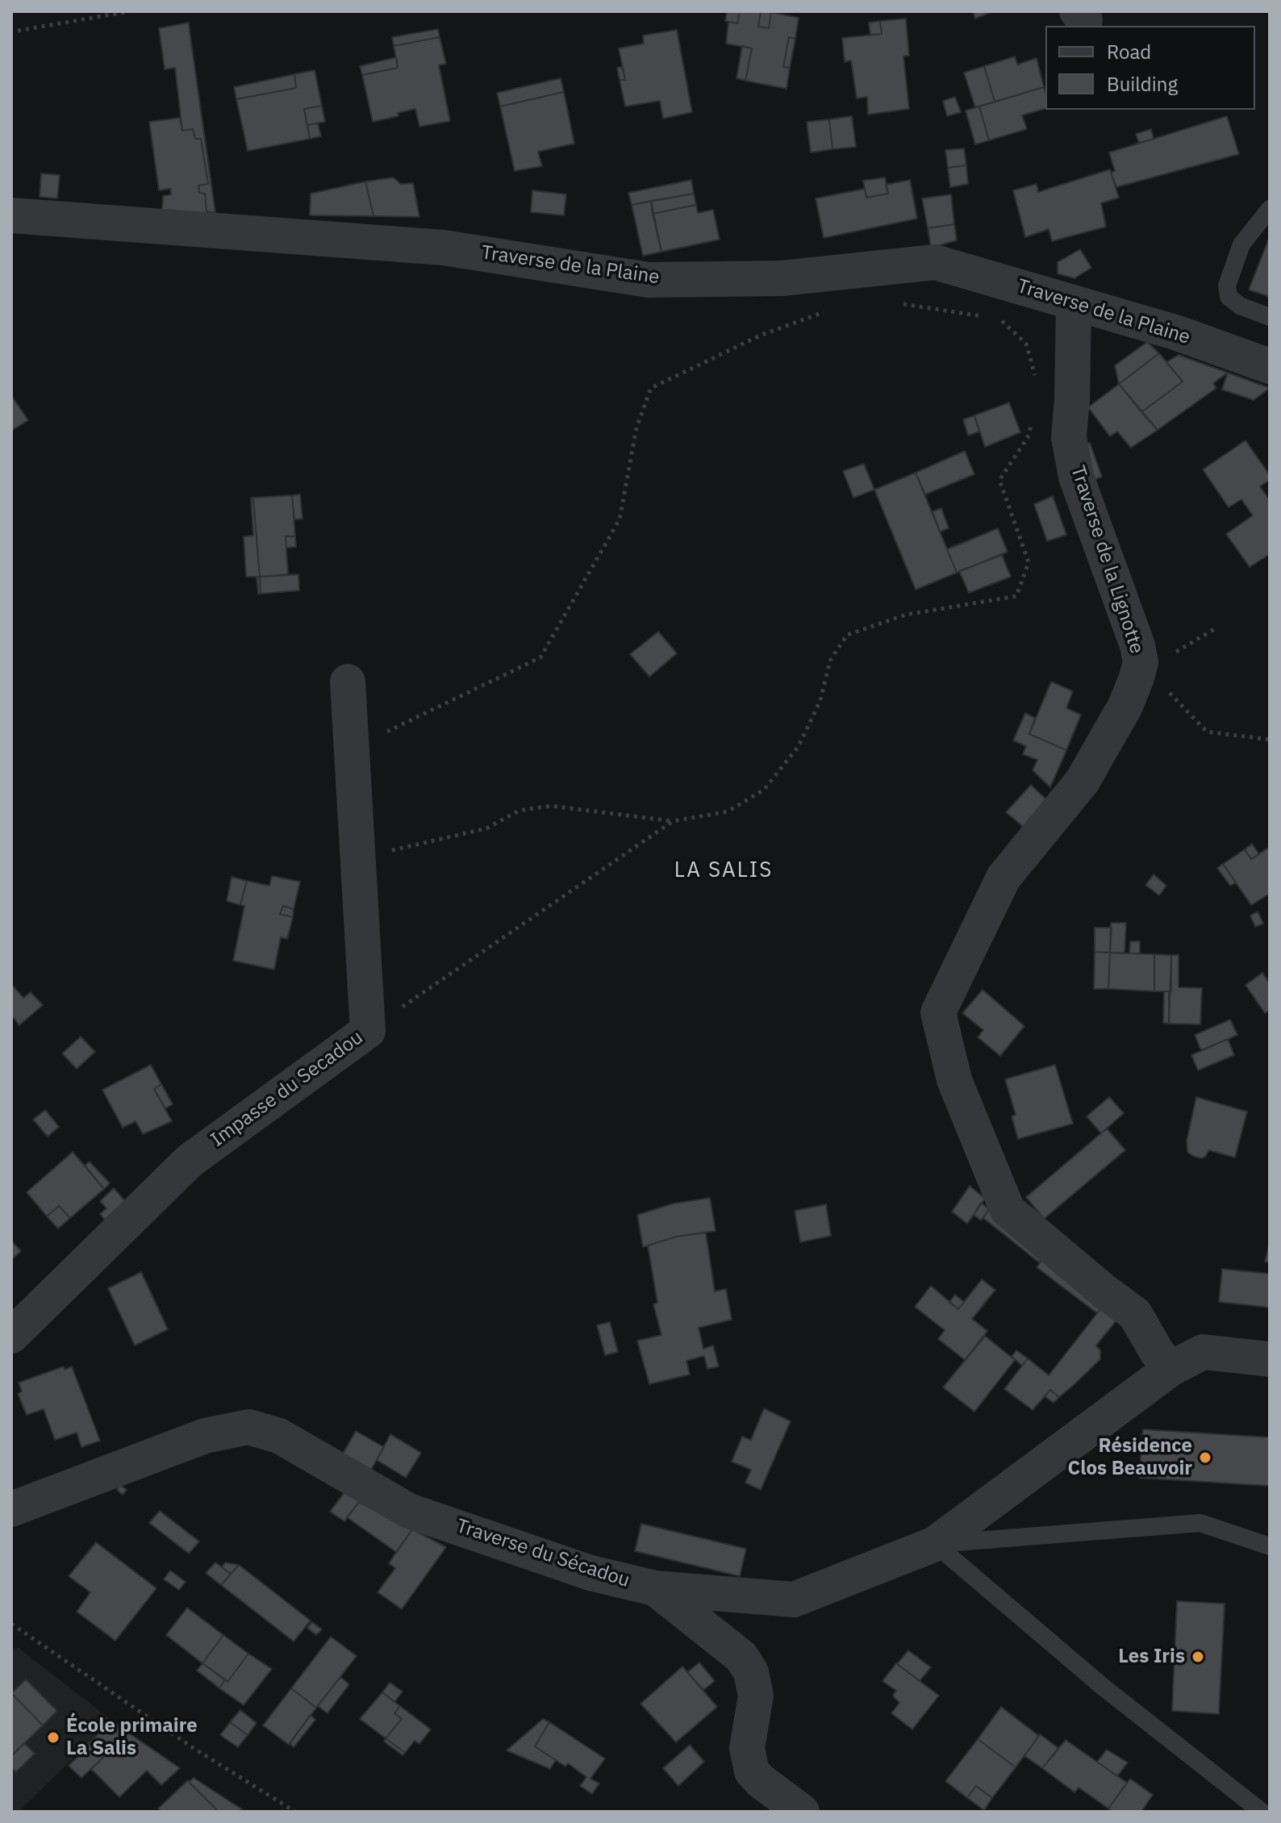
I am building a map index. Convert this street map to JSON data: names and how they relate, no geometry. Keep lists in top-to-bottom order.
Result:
{
  "streets": {
    "street": [
      "Traverse de la Plaine",
      "Traverse de la Lignotte",
      "Impasse du Secadou",
      "Traverse du Sécadou"
    ]
  },
  "crossings": [
    ["Traverse de la Plaine", "Traverse de la Lignotte"]
  ],
  "districts": ["LA SALIS"],
  "places": ["Résidence Clos Beauvoir", "Les Iris", "École primaire La Salis"],
  "legend": ["Road", "Building"]
}
